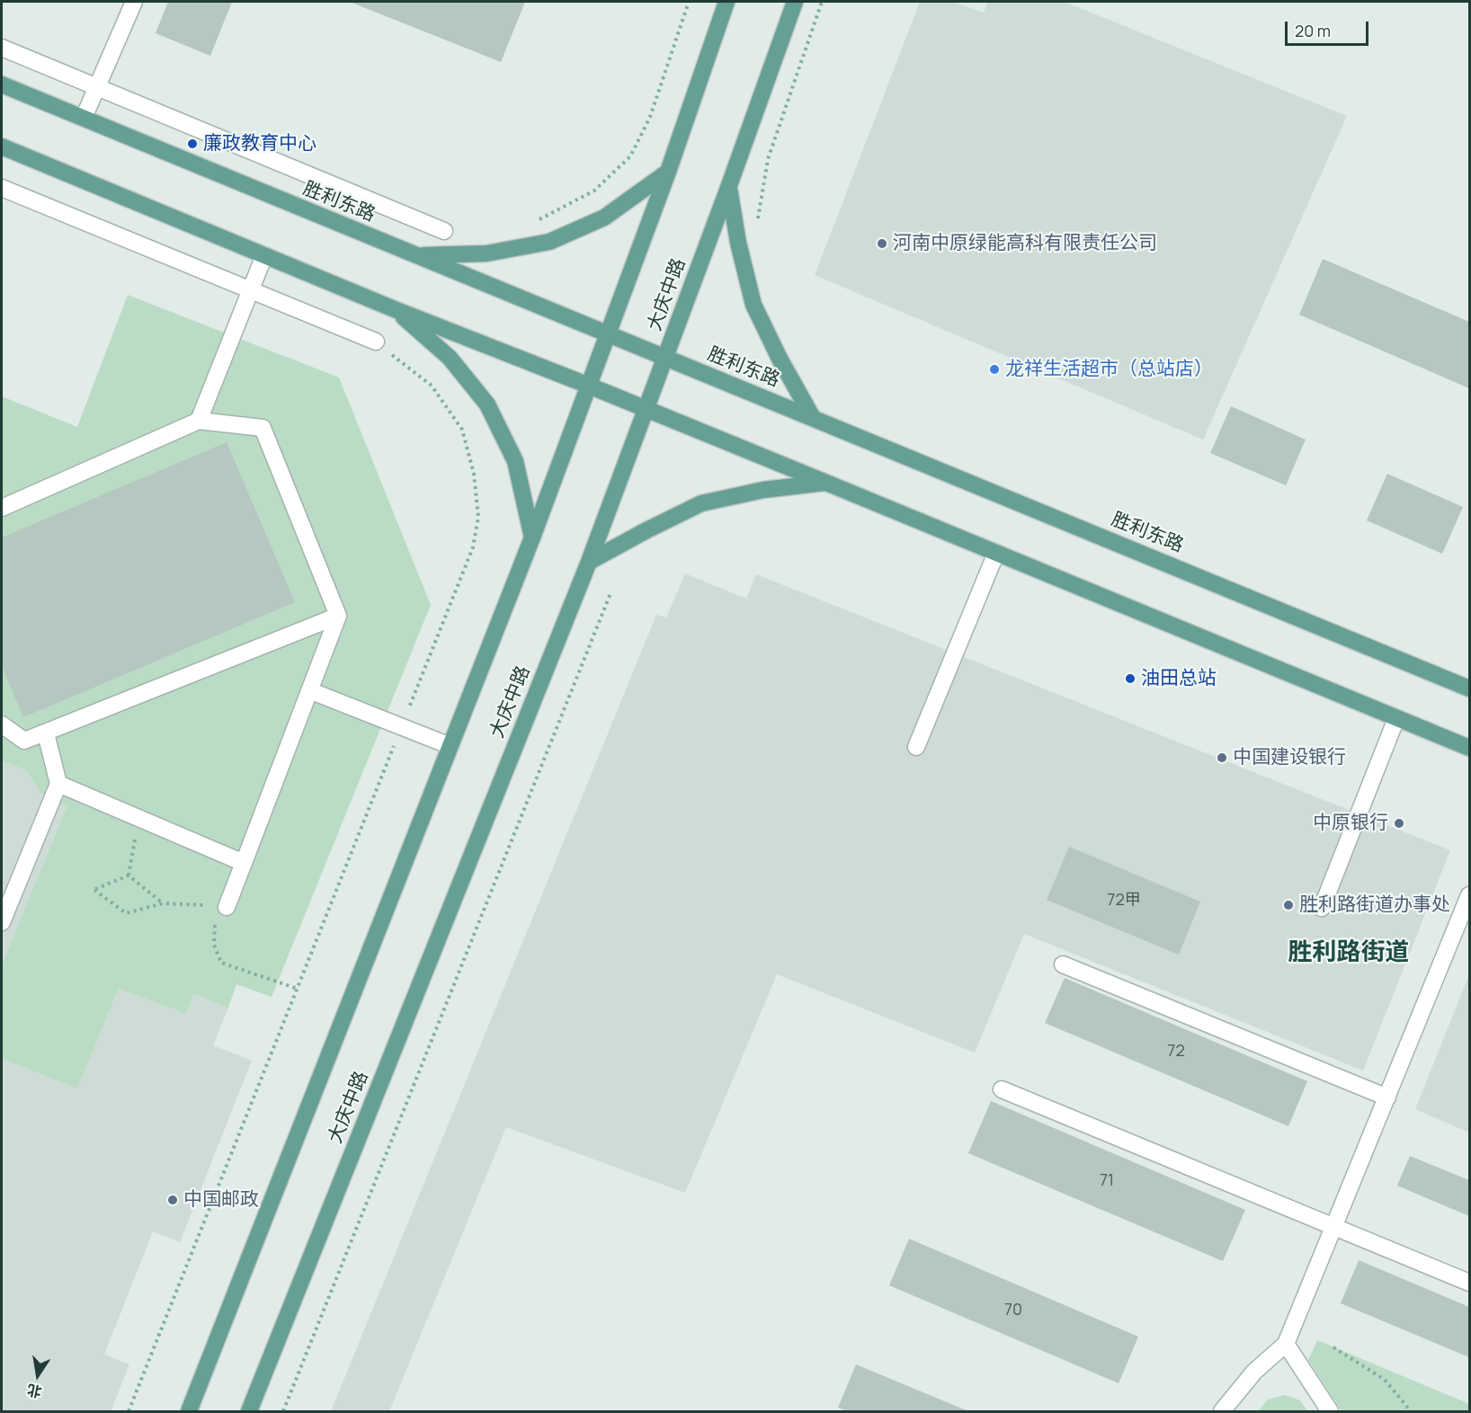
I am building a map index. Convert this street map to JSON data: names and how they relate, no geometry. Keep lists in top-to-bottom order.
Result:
{
  "streets": {
    "main road": ["胜利东路", "大庆中路"]
  },
  "crossings": [
    ["胜利东路", "大庆中路"]
  ],
  "districts": ["胜利路街道"],
  "places": [
    "廉政教育中心",
    "河南中原绿能高科有限责任公司",
    "龙祥生活超市（总站店）",
    "油田总站",
    "中国建设银行",
    "中原银行",
    "胜利路街道办事处",
    "中国邮政"
  ],
  "house_numbers": [
    "72甲",
    "72",
    "71",
    "70"
  ],
  "scale_bar": "20 m",
  "north": "bottom"
}
